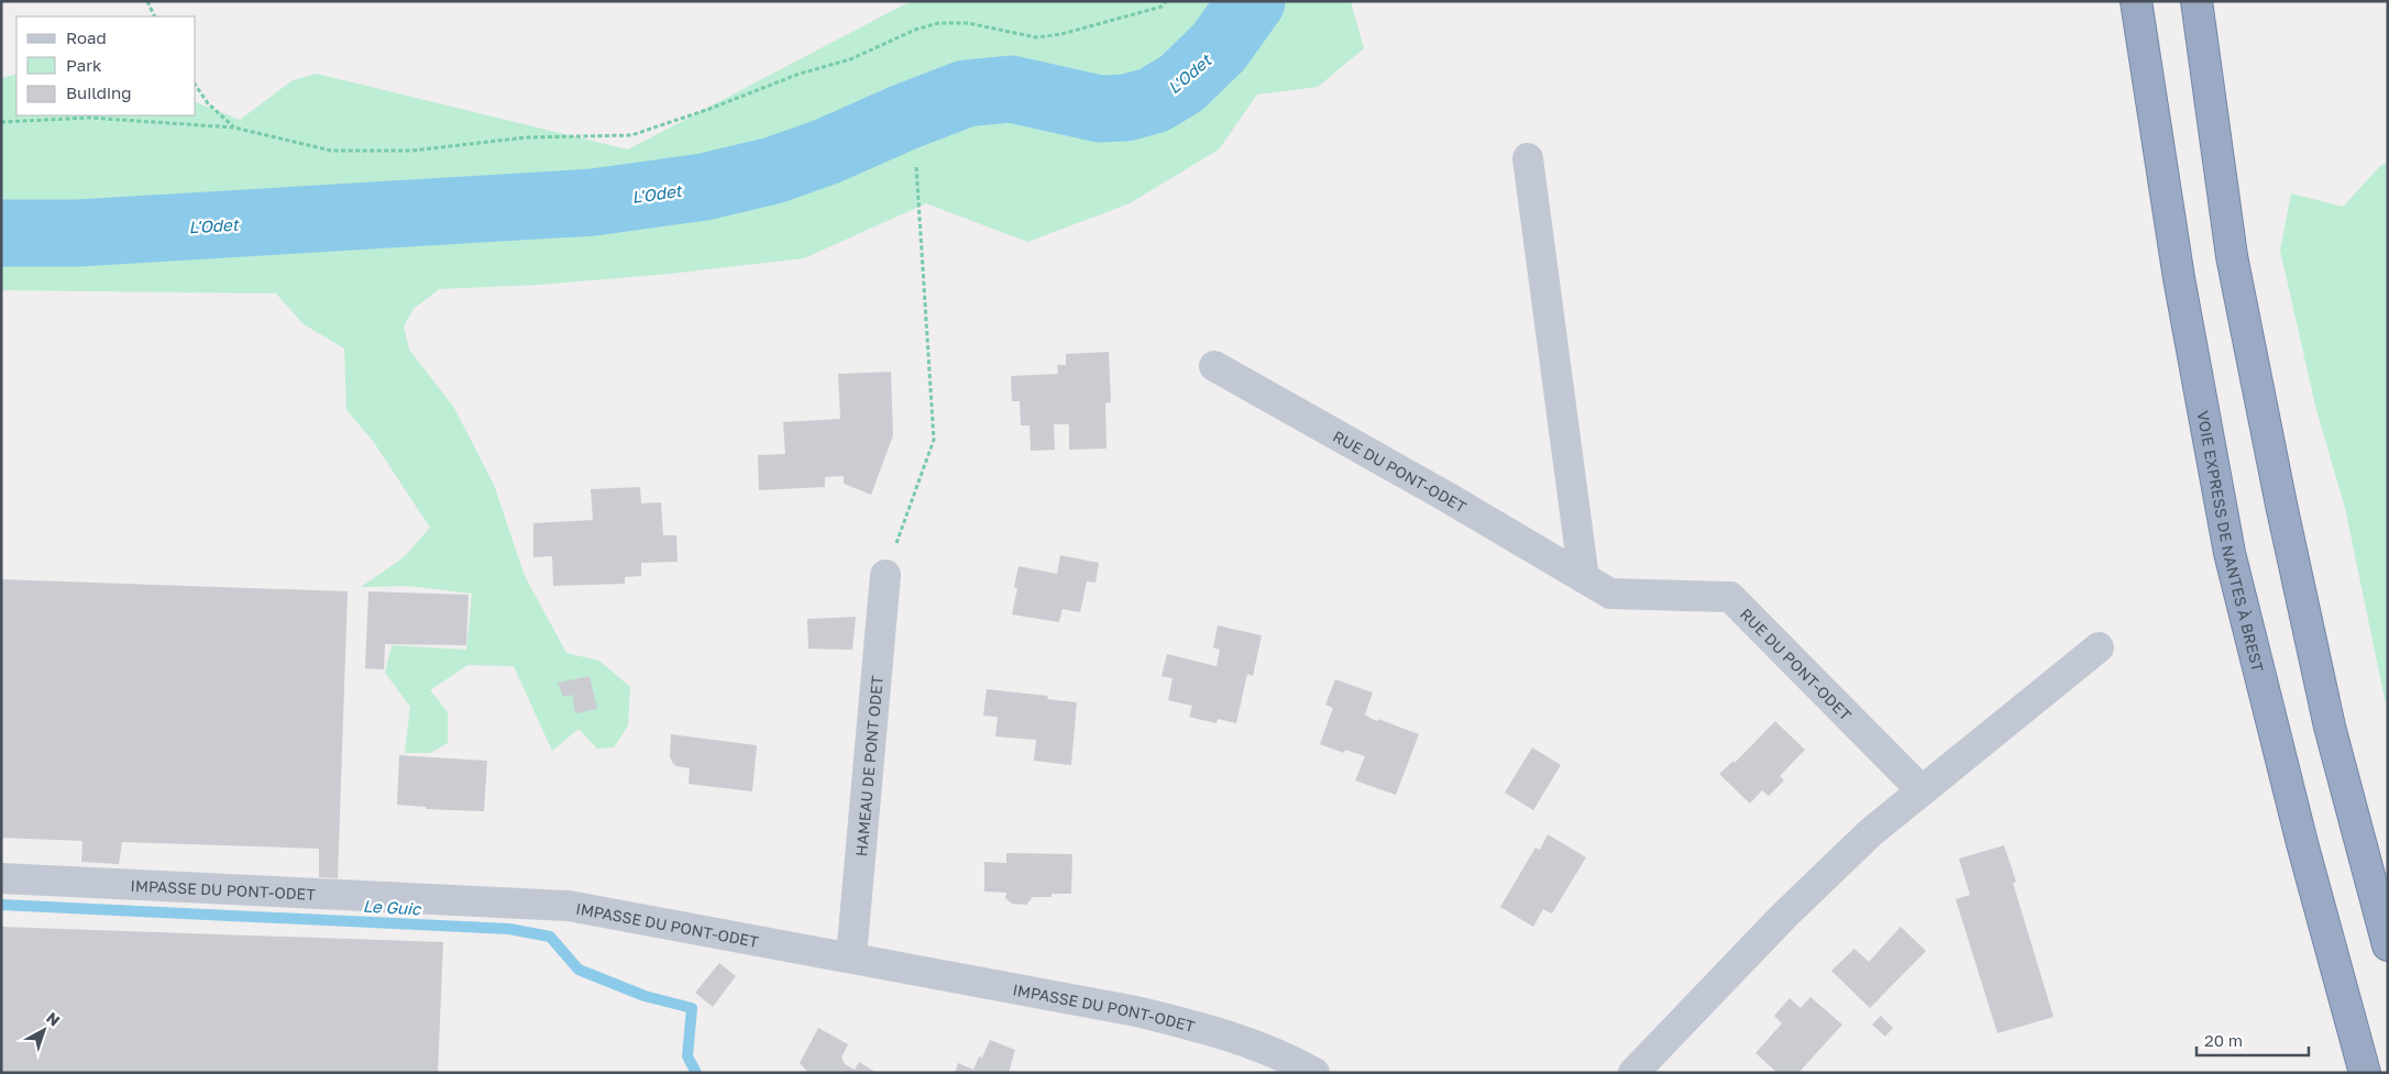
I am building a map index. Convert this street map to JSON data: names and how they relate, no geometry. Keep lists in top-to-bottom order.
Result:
{
  "streets": {
    "highway": ["VOIE EXPRESS DE NANTES À BREST"],
    "street": ["RUE DU PONT-ODET", "HAMEAU DE PONT ODET", "IMPASSE DU PONT-ODET"]
  },
  "crossings": [
    ["HAMEAU DE PONT ODET", "IMPASSE DU PONT-ODET"]
  ],
  "water": ["L'Odet", "Le Guic"],
  "legend": ["Road", "Park", "Building"],
  "scale_bar": "20 m",
  "north": "top right"
}
